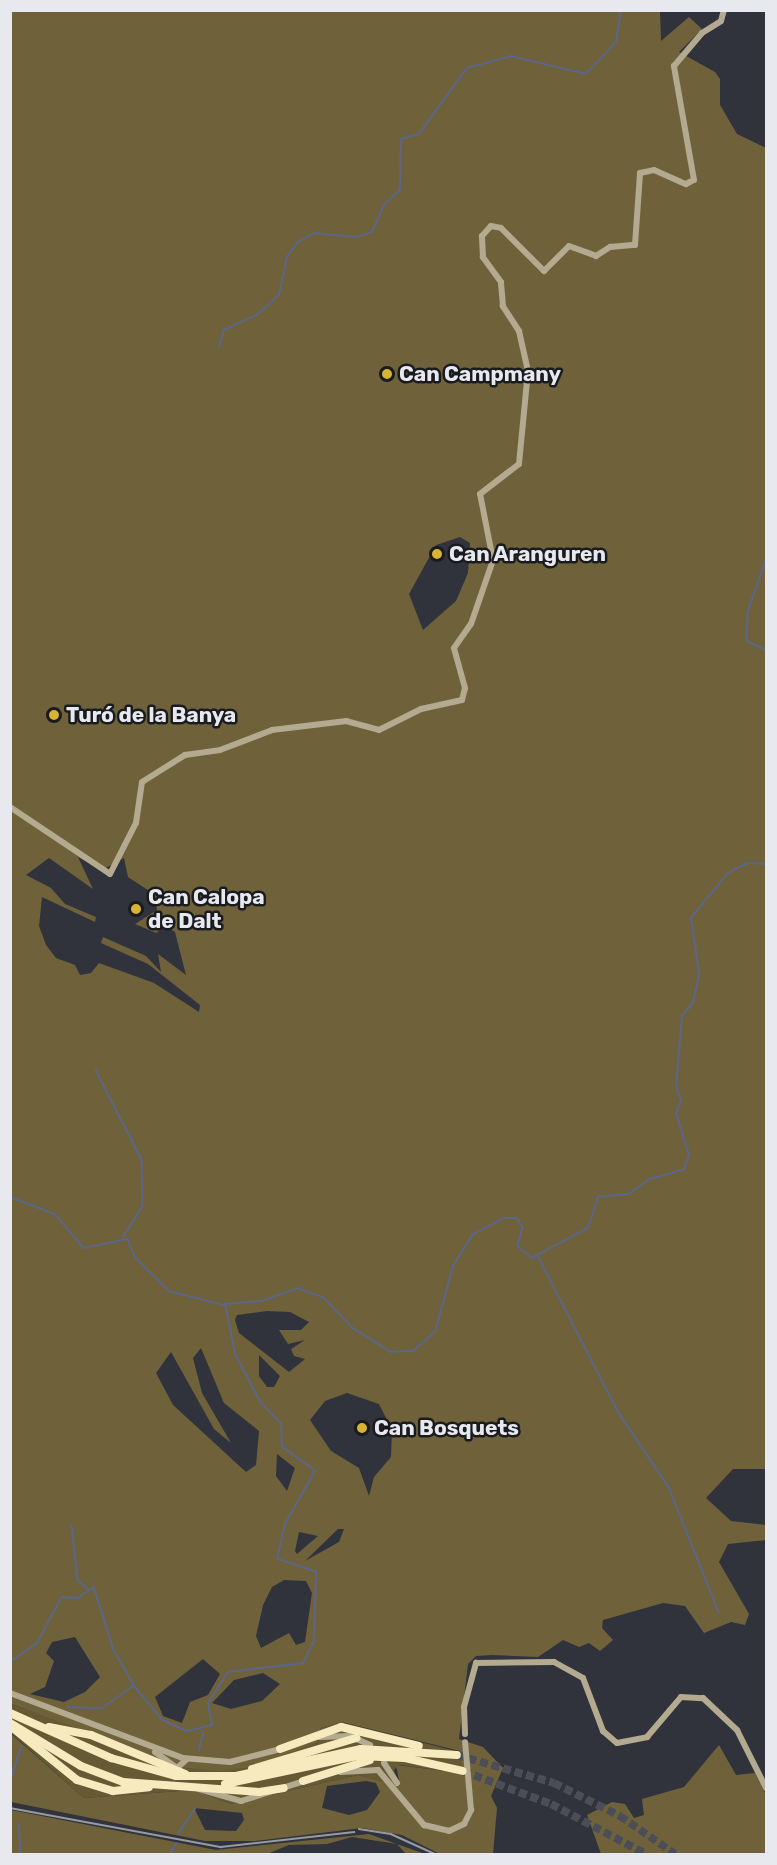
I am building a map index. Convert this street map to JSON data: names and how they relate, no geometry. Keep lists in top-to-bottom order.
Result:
{
  "places": [
    "Can Campmany",
    "Can Aranguren",
    "Turó de la Banya",
    "Can Calopa de Dalt",
    "Can Bosquets"
  ]
}
